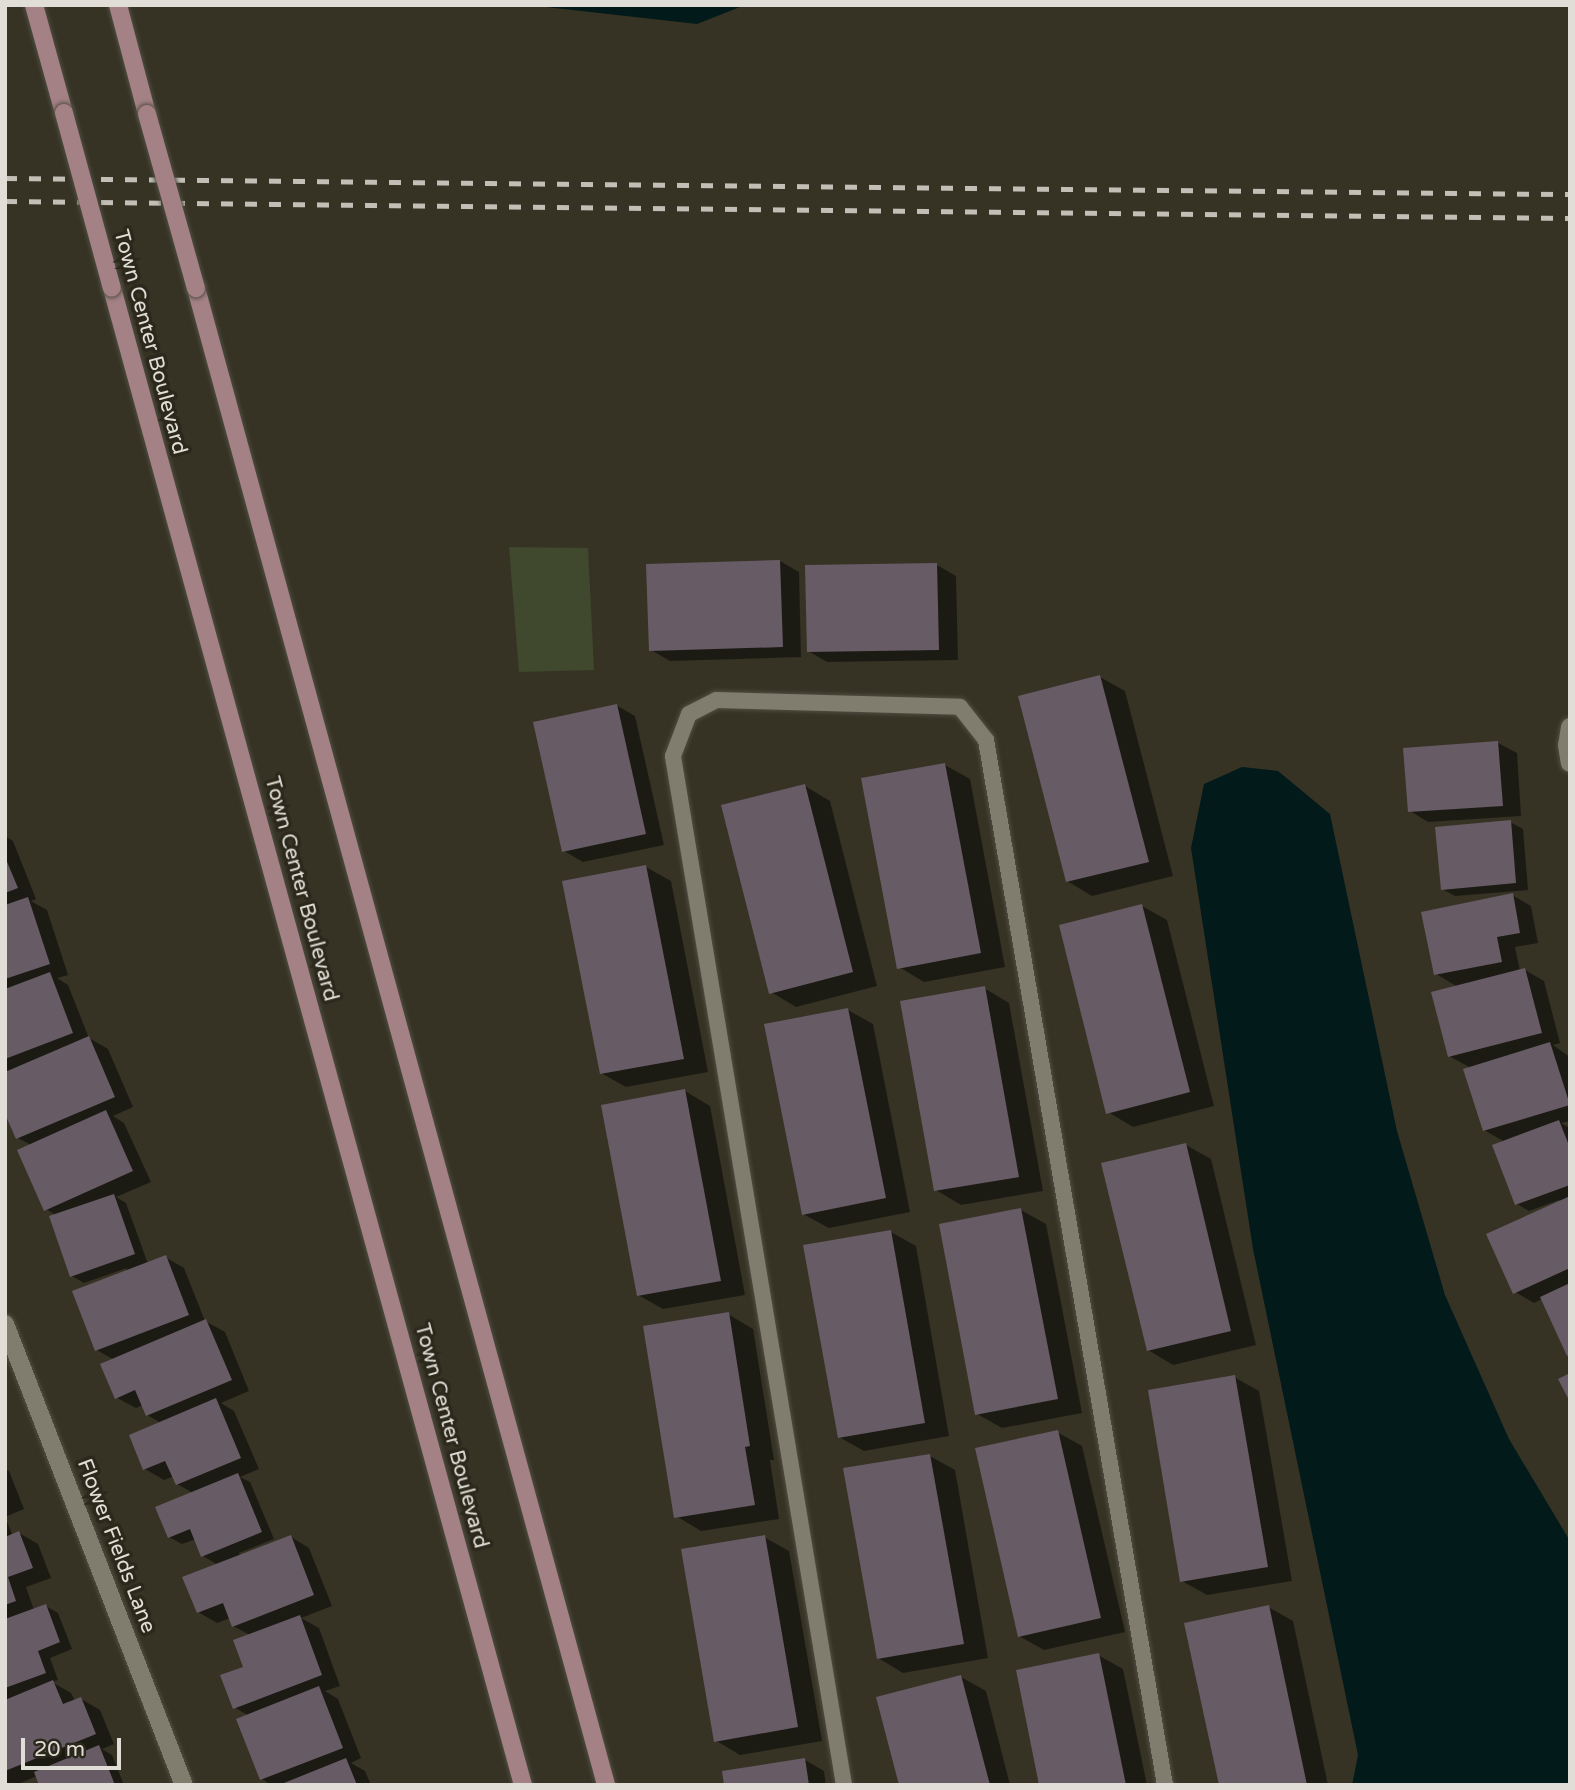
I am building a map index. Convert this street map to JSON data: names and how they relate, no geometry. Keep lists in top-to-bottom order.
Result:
{
  "streets": {
    "main road": ["Town Center Boulevard"],
    "street": ["Flower Fields Lane"]
  },
  "scale_bar": "20 m"
}
